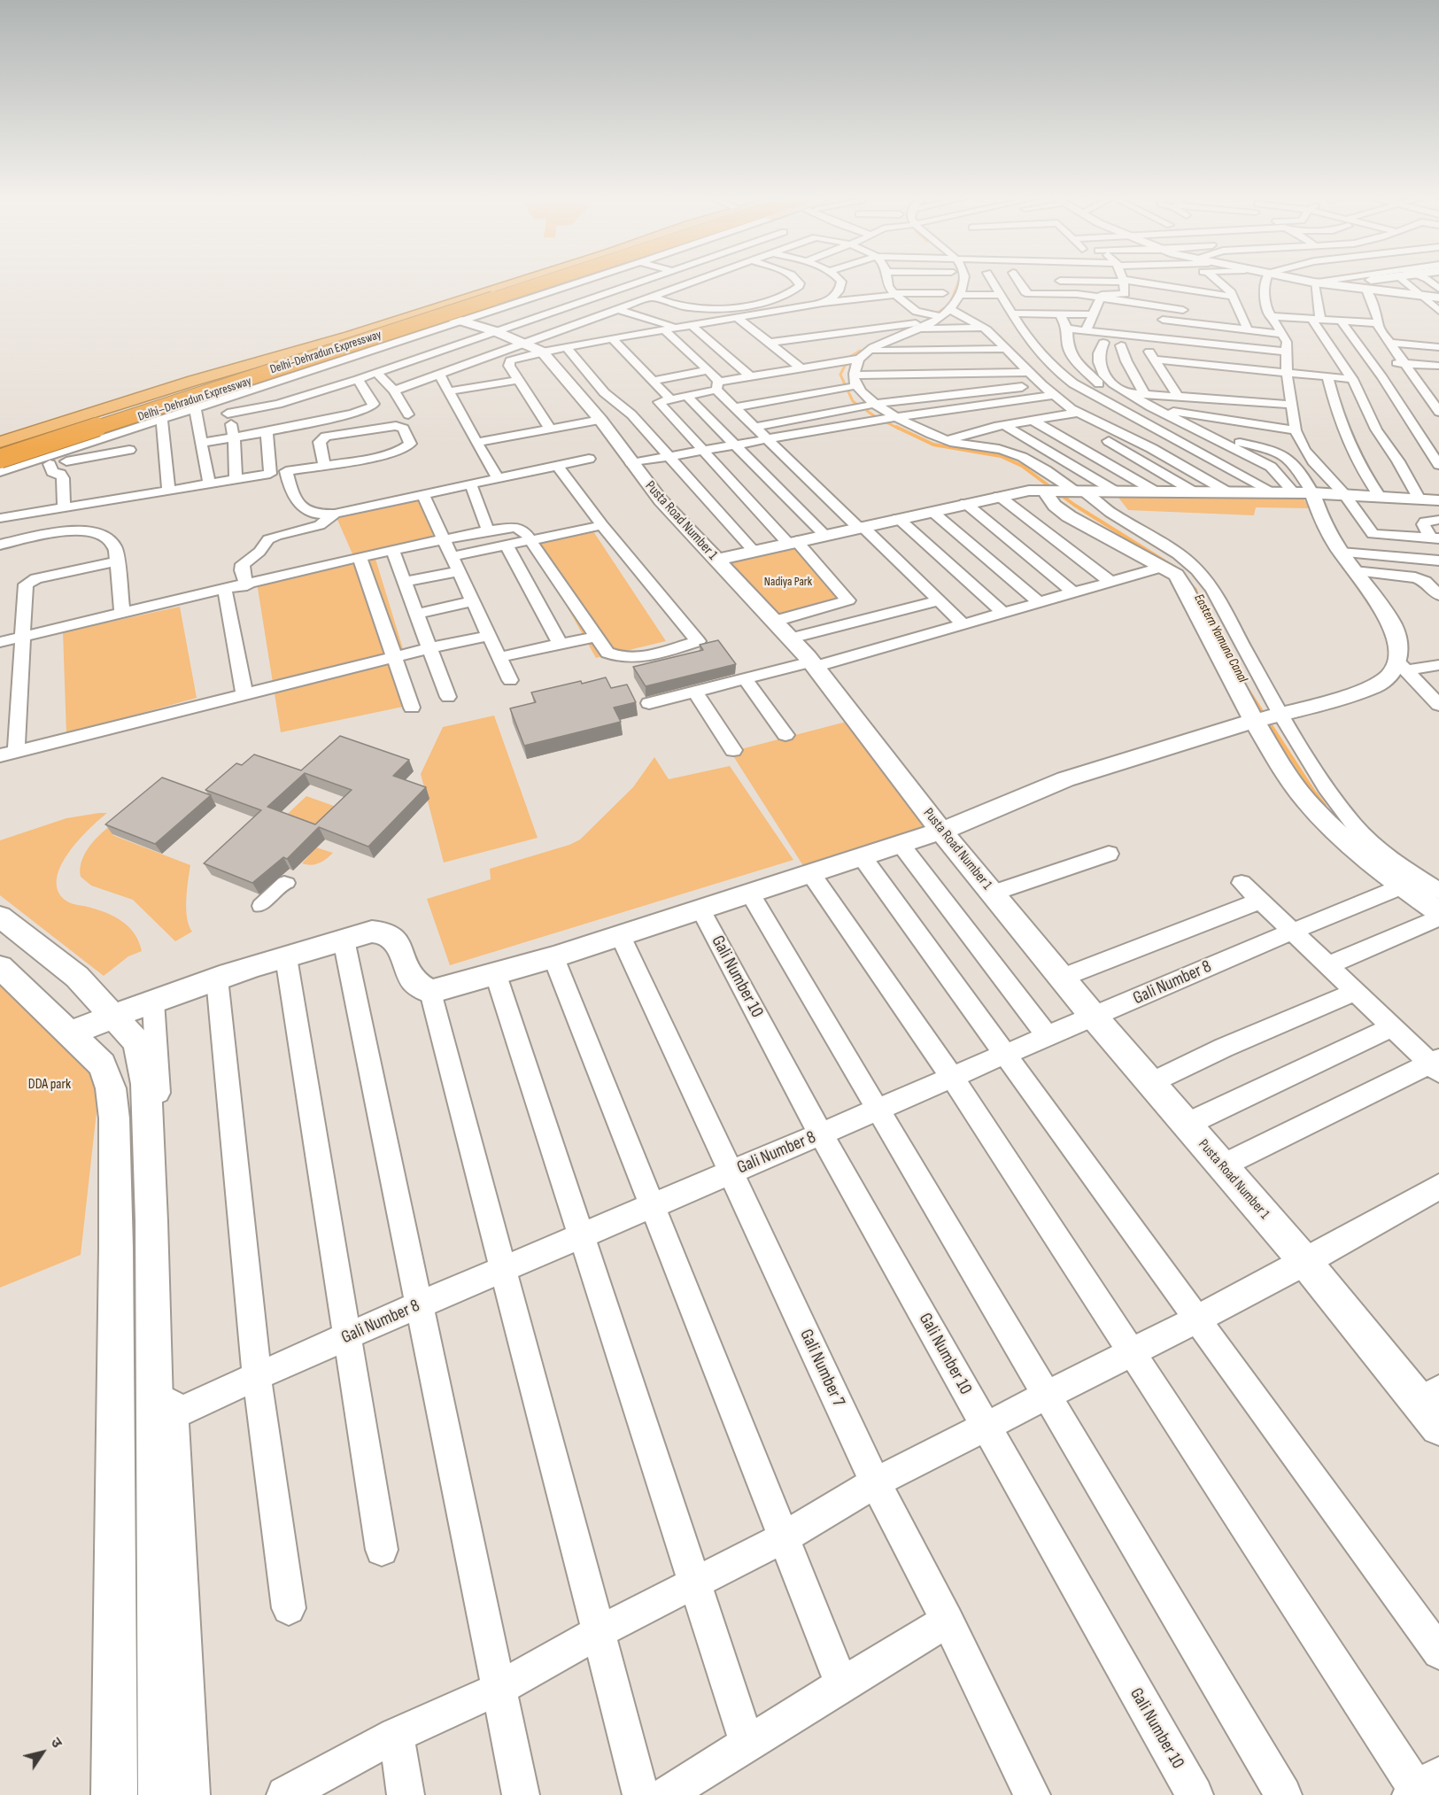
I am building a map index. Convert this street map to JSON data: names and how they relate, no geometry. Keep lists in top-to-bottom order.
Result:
{
  "streets": {
    "highway": ["Delhi-Dehradun Expressway", "Delhi–Dehradun Expressway"],
    "street": [
      "Pusta Road Number 1",
      "Gali Number 10",
      "Gali Number 8",
      "Gali Number 7"
    ]
  },
  "crossings": [
    ["Delhi–Dehradun Expressway", "Pusta Road Number 1"],
    ["Pusta Road Number 1", "Gali Number 8"],
    ["Gali Number 10", "Gali Number 8"],
    ["Gali Number 8", "Gali Number 7"]
  ],
  "water": ["Eastern Yamuna Canal"],
  "parks": ["Nadiya Park", "DDA park"],
  "north": "top right"
}
